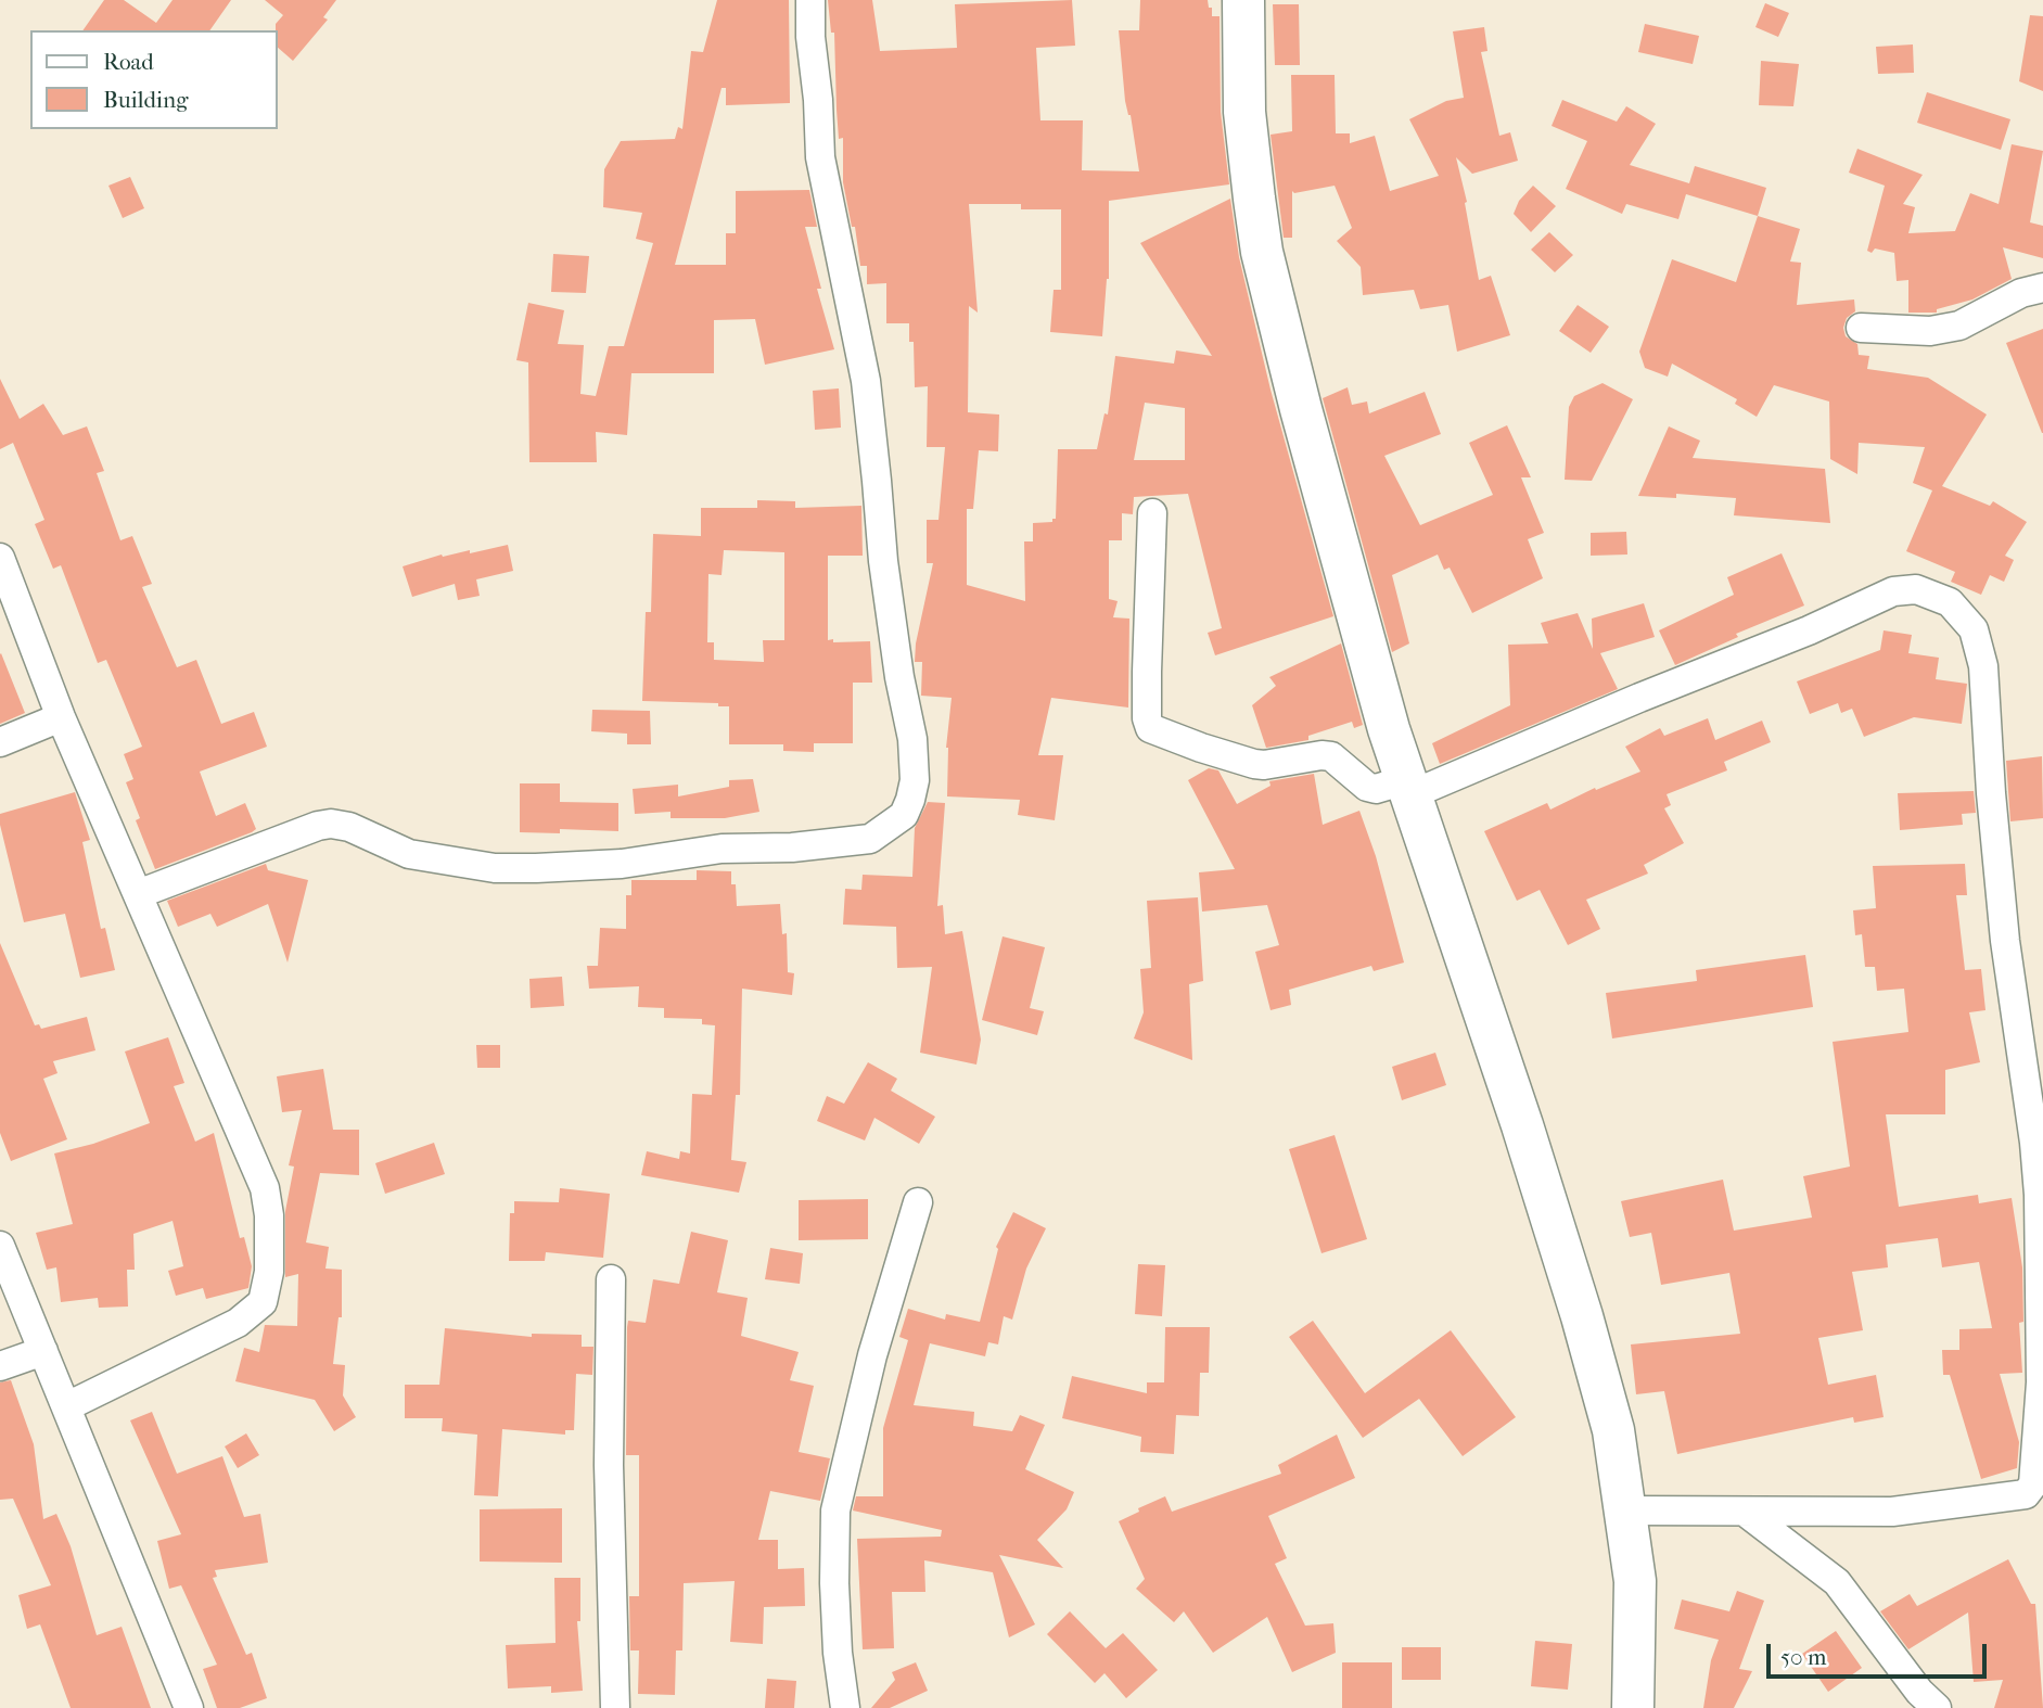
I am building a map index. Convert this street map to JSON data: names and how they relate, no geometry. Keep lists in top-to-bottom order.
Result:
{
  "legend": ["Road", "Building"],
  "scale_bar": "50 m"
}
